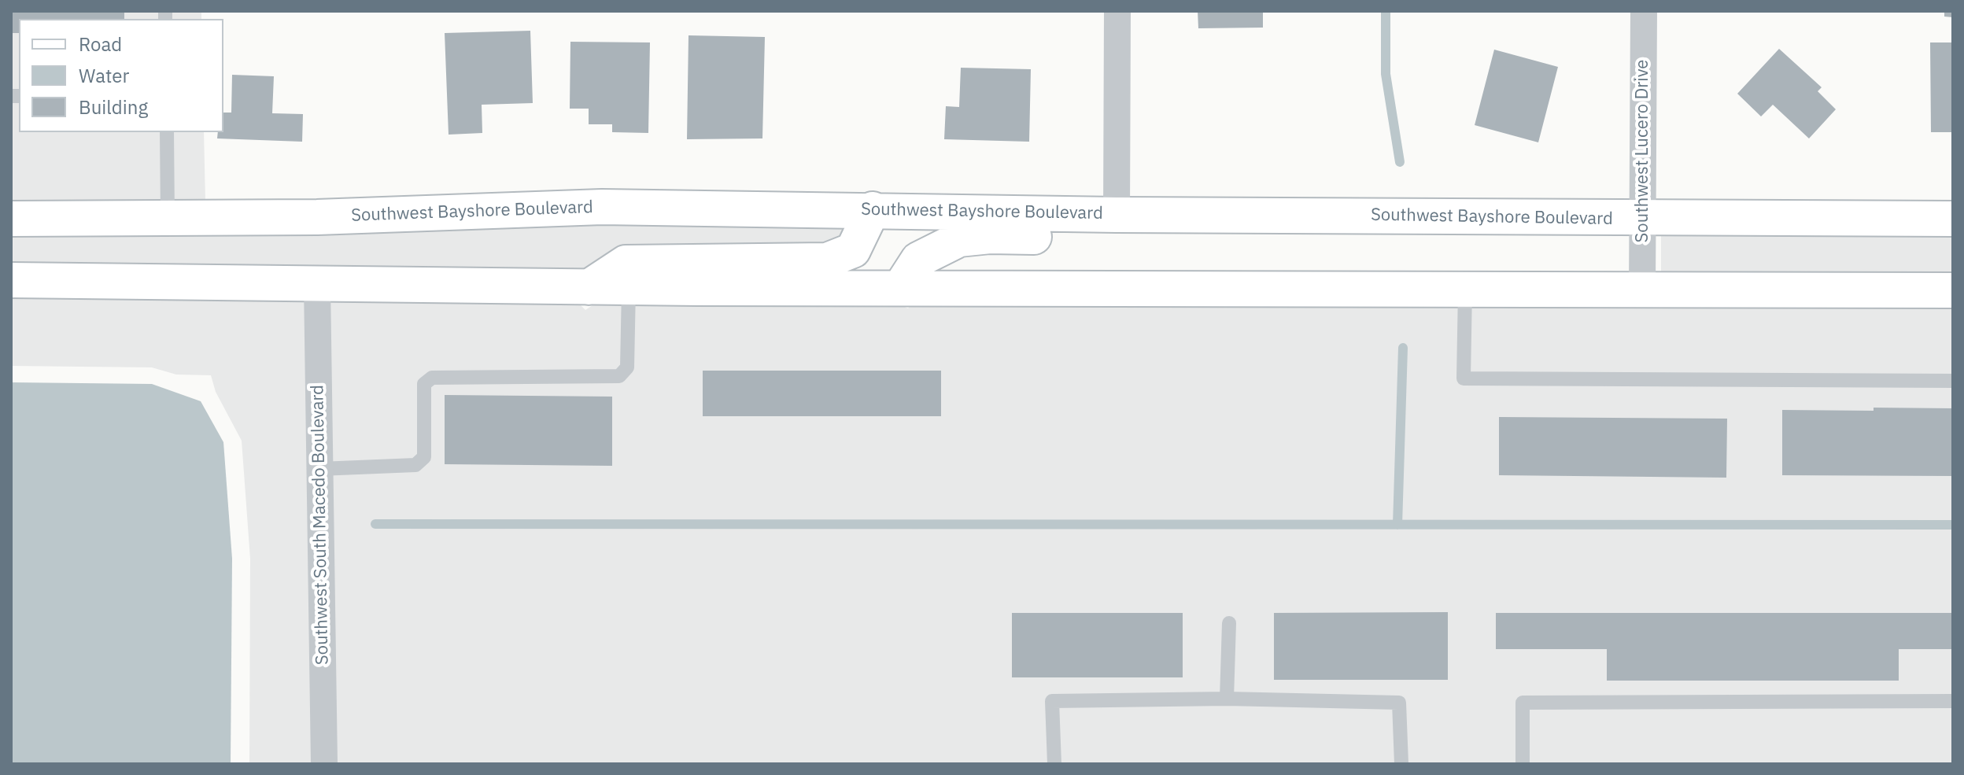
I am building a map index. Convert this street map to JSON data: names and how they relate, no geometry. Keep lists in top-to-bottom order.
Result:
{
  "streets": {
    "main road": ["Southwest Bayshore Boulevard"],
    "street": ["Southwest Lucero Drive", "Southwest South Macedo Boulevard"]
  },
  "crossings": [
    ["Southwest Lucero Drive", "Southwest Bayshore Boulevard"]
  ],
  "legend": ["Road", "Water", "Building"]
}
